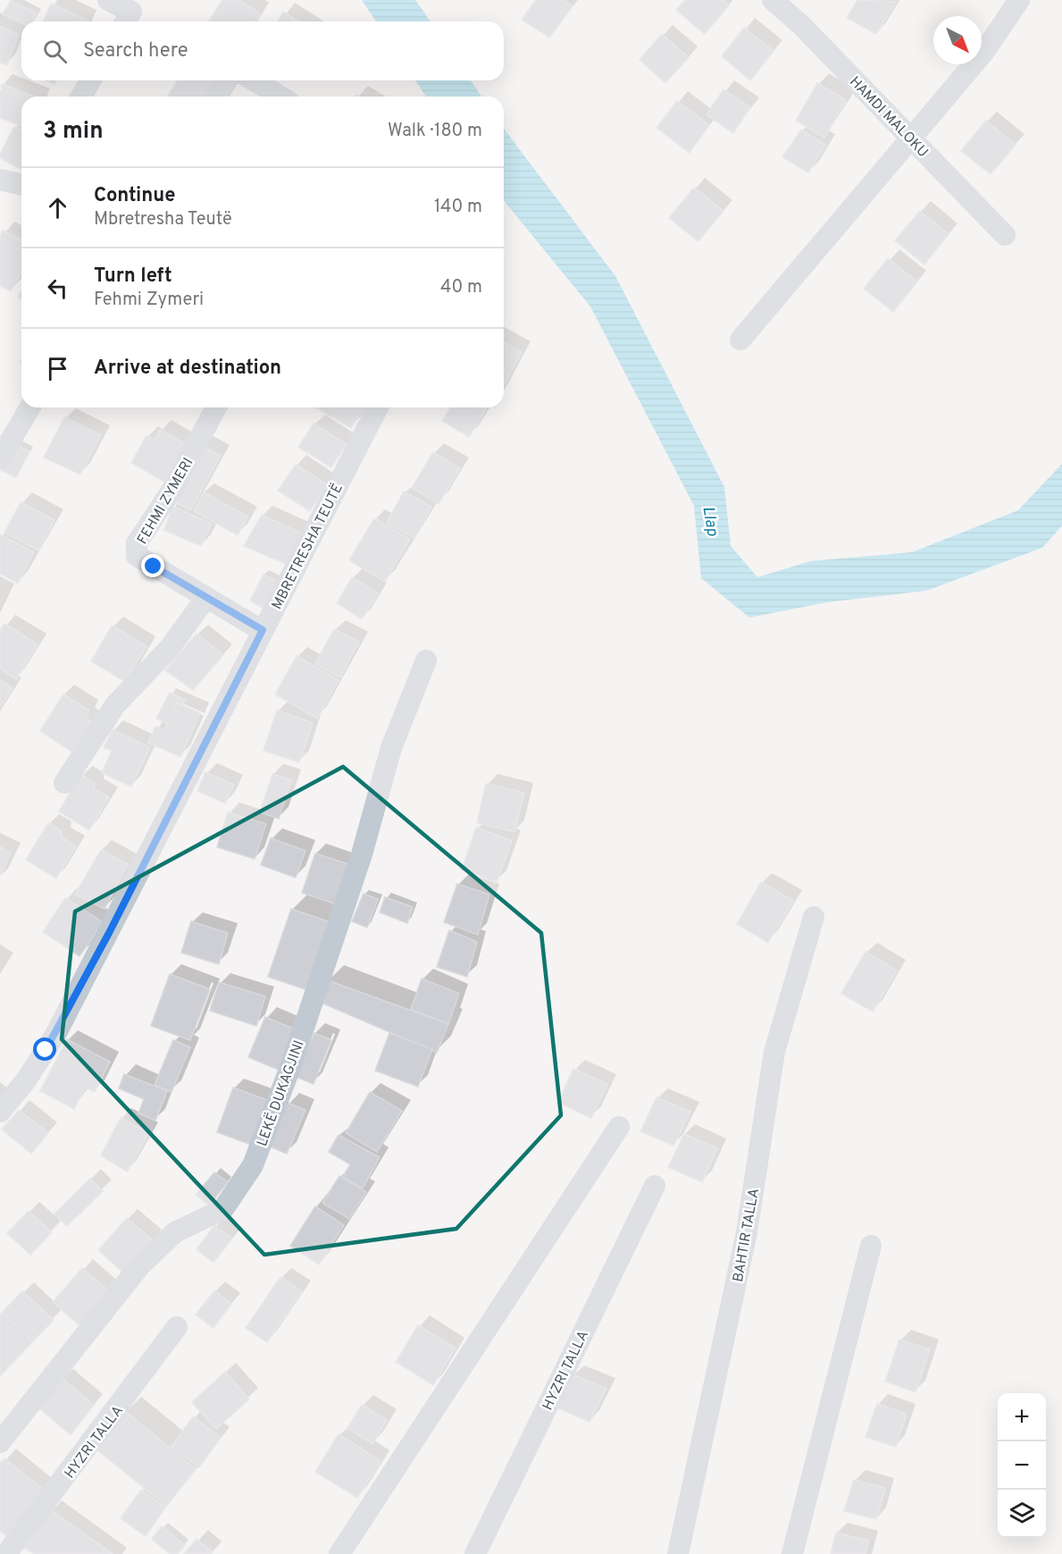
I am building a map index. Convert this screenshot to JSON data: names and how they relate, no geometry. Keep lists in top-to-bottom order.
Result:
{
  "streets": {
    "street": [
      "HAMDI MALOKU",
      "FEHMI ZYMERI",
      "MBRETRESHA TEUTË",
      "LEKË DUKAGJINI",
      "BAHTIR TALLA",
      "HYZRI TALLA"
    ]
  },
  "crossings": [
    ["FEHMI ZYMERI", "MBRETRESHA TEUTË"]
  ],
  "water": ["Llap"],
  "north": "bottom right",
  "page": {
    "search": "Search here",
    "heading": ["3 min", "Walk · 180 m"],
    "list": [
      ["Continue", "Mbretresha Teutë", "140 m"],
      ["Turn left", "Fehmi Zymeri", "40 m"],
      "Arrive at destination"
    ],
    "map_buttons": ["+", "−"]
  }
}
